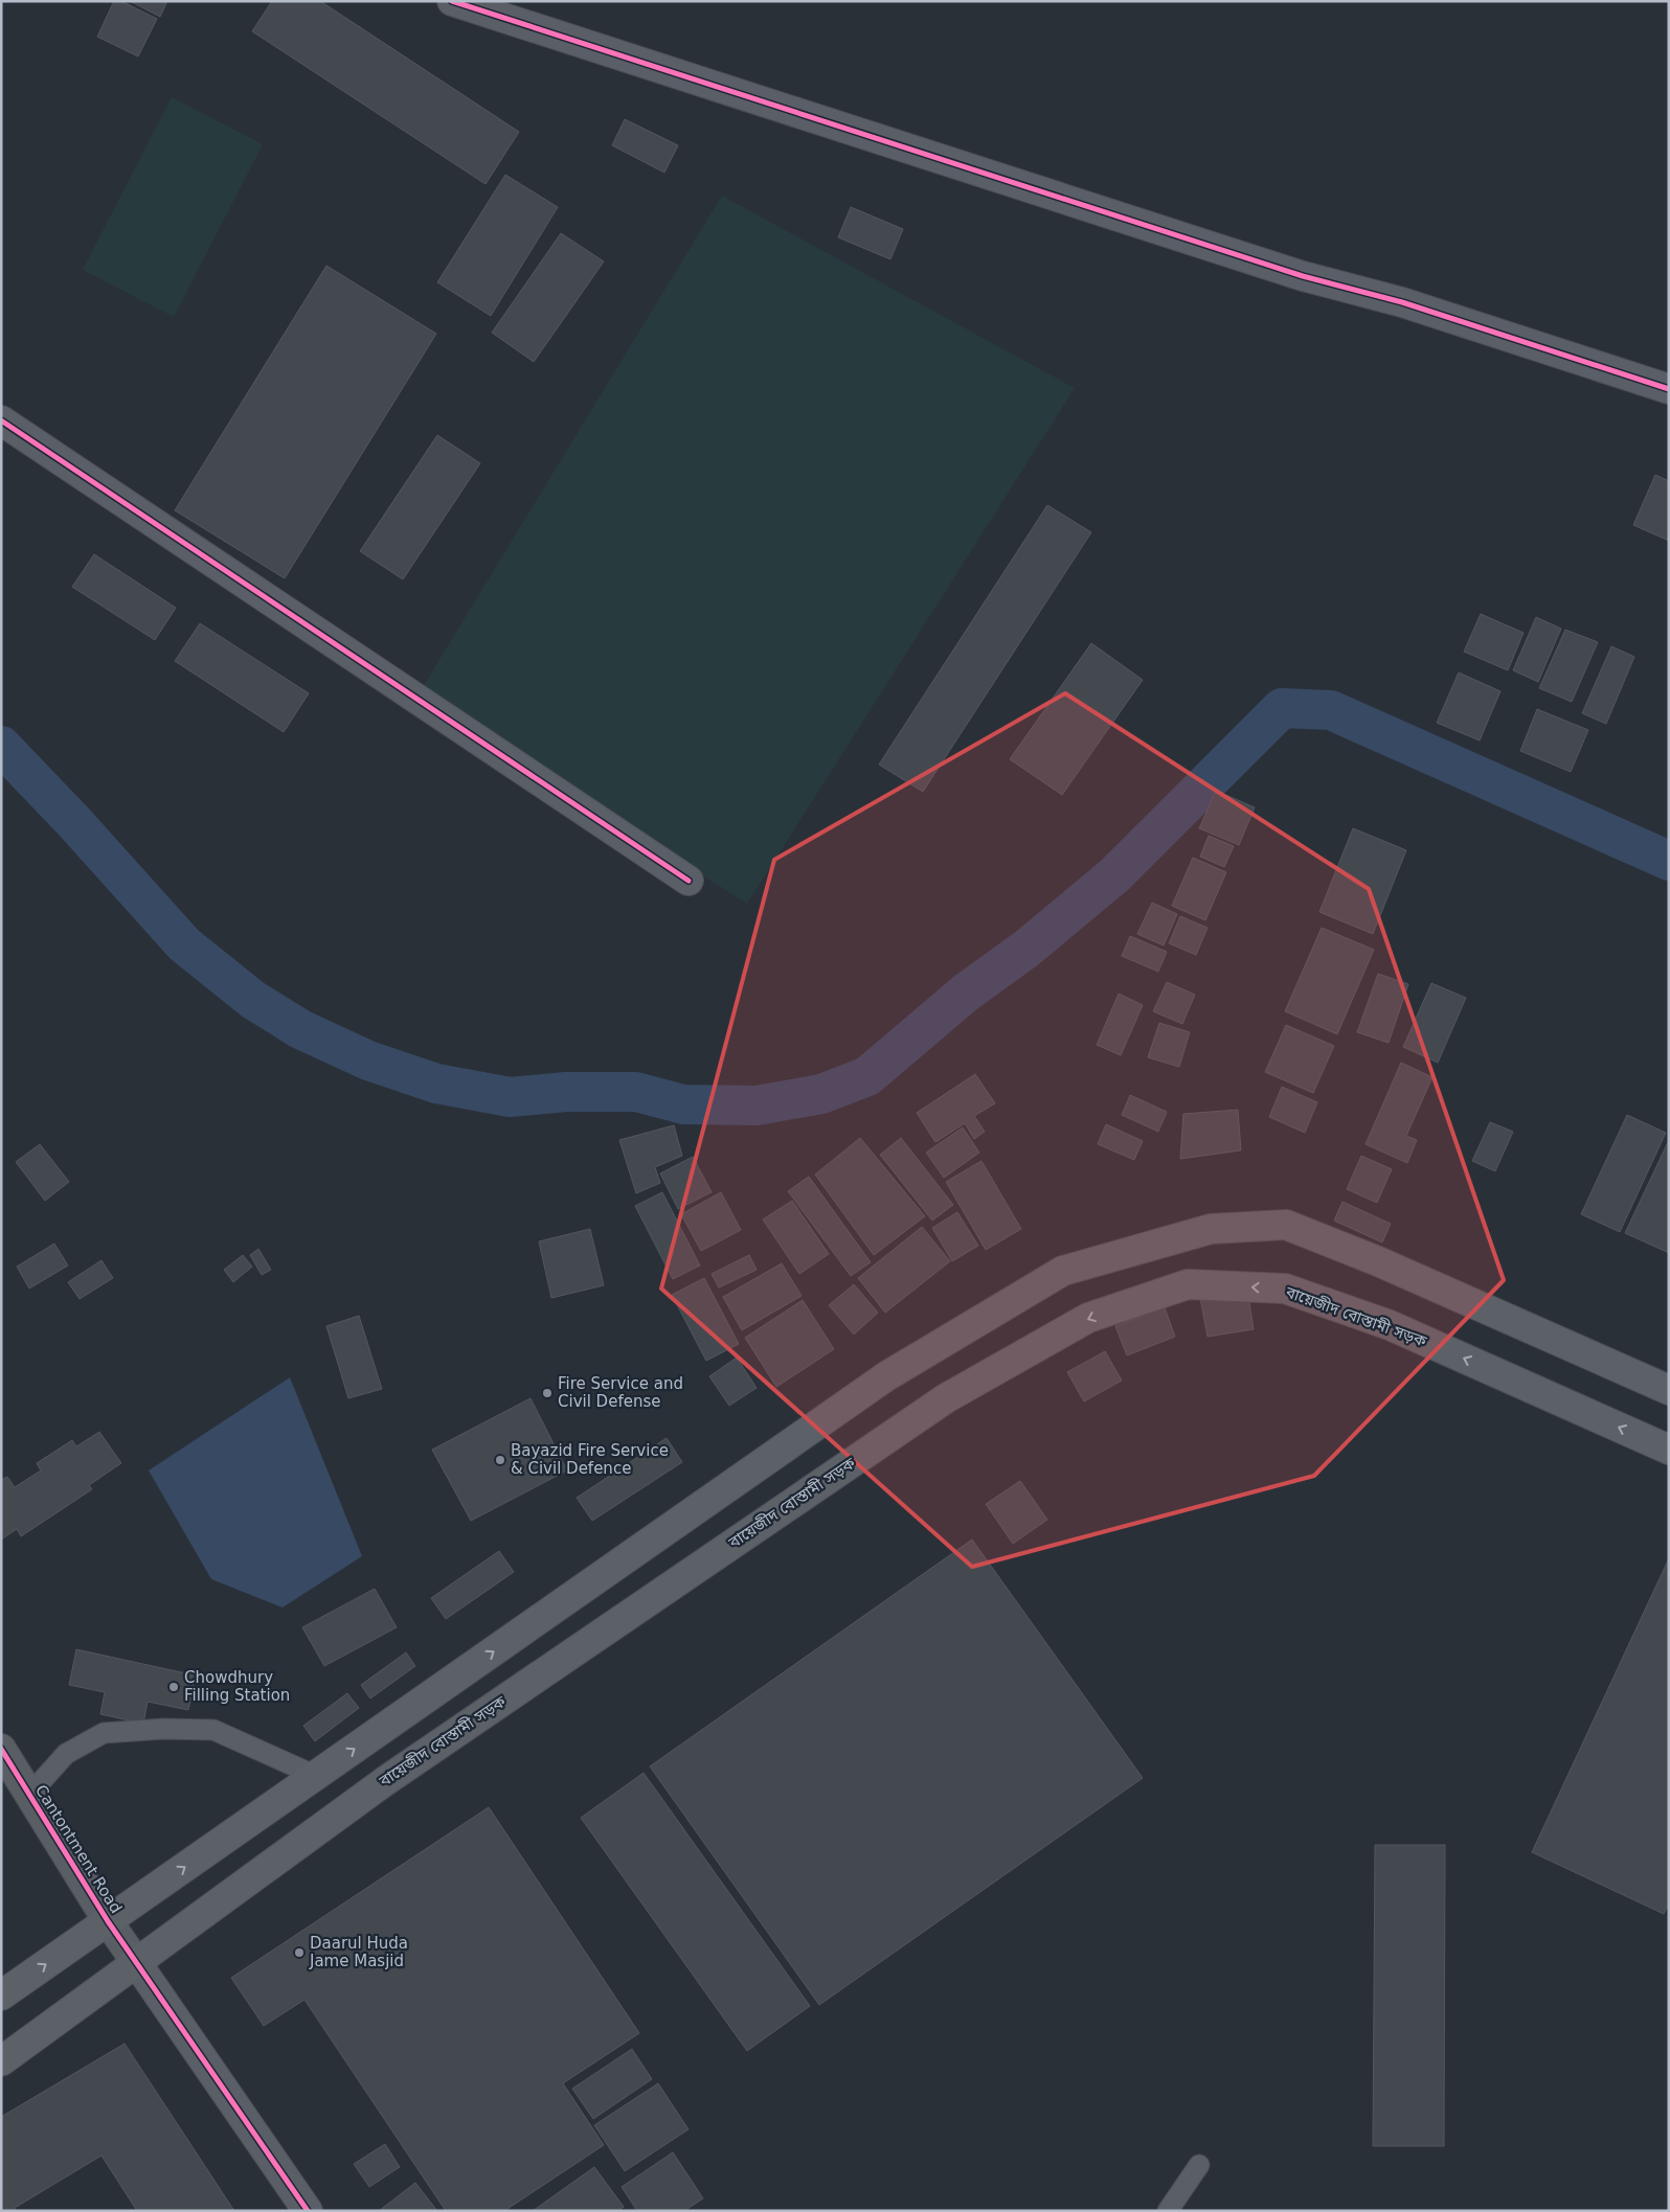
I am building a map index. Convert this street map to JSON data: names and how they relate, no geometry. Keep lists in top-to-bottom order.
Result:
{
  "streets": {
    "main road": ["বায়েজীদ বোস্তামী সড়ক"],
    "street": ["Cantontment Road"]
  },
  "crossings": [
    ["বায়েজীদ বোস্তামী সড়ক", "Cantontment Road"]
  ],
  "places": [
    "Fire Service and Civil Defense",
    "Bayazid Fire Service & Civil Defence",
    "Chowdhury Filling Station",
    "Daarul Huda Jame Masjid"
  ]
}
